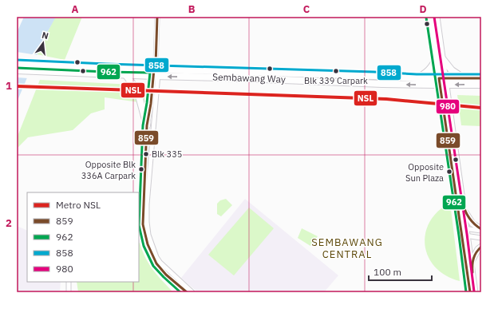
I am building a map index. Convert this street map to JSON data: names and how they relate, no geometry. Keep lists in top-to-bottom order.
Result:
{
  "streets": {
    "main road": ["Sembawang Way"]
  },
  "districts": ["SEMBAWANG CENTRAL"],
  "places": [
    "Blk 339 Carpark",
    "Blk 335",
    "Opposite Blk 336A Carpark",
    "Opposite Sun Plaza"
  ],
  "lines": [
    "transit line 859",
    "transit line 980",
    "transit line 962",
    "transit line 858",
    "metro line NSL"
  ],
  "legend": [
    "Metro NSL",
    "859",
    "962",
    "858",
    "980"
  ],
  "scale_bar": "100 m",
  "north": "top",
  "grid": {
    "columns": [
      "A",
      "B",
      "C",
      "D"
    ],
    "rows": ["1", "2"]
  }
}
